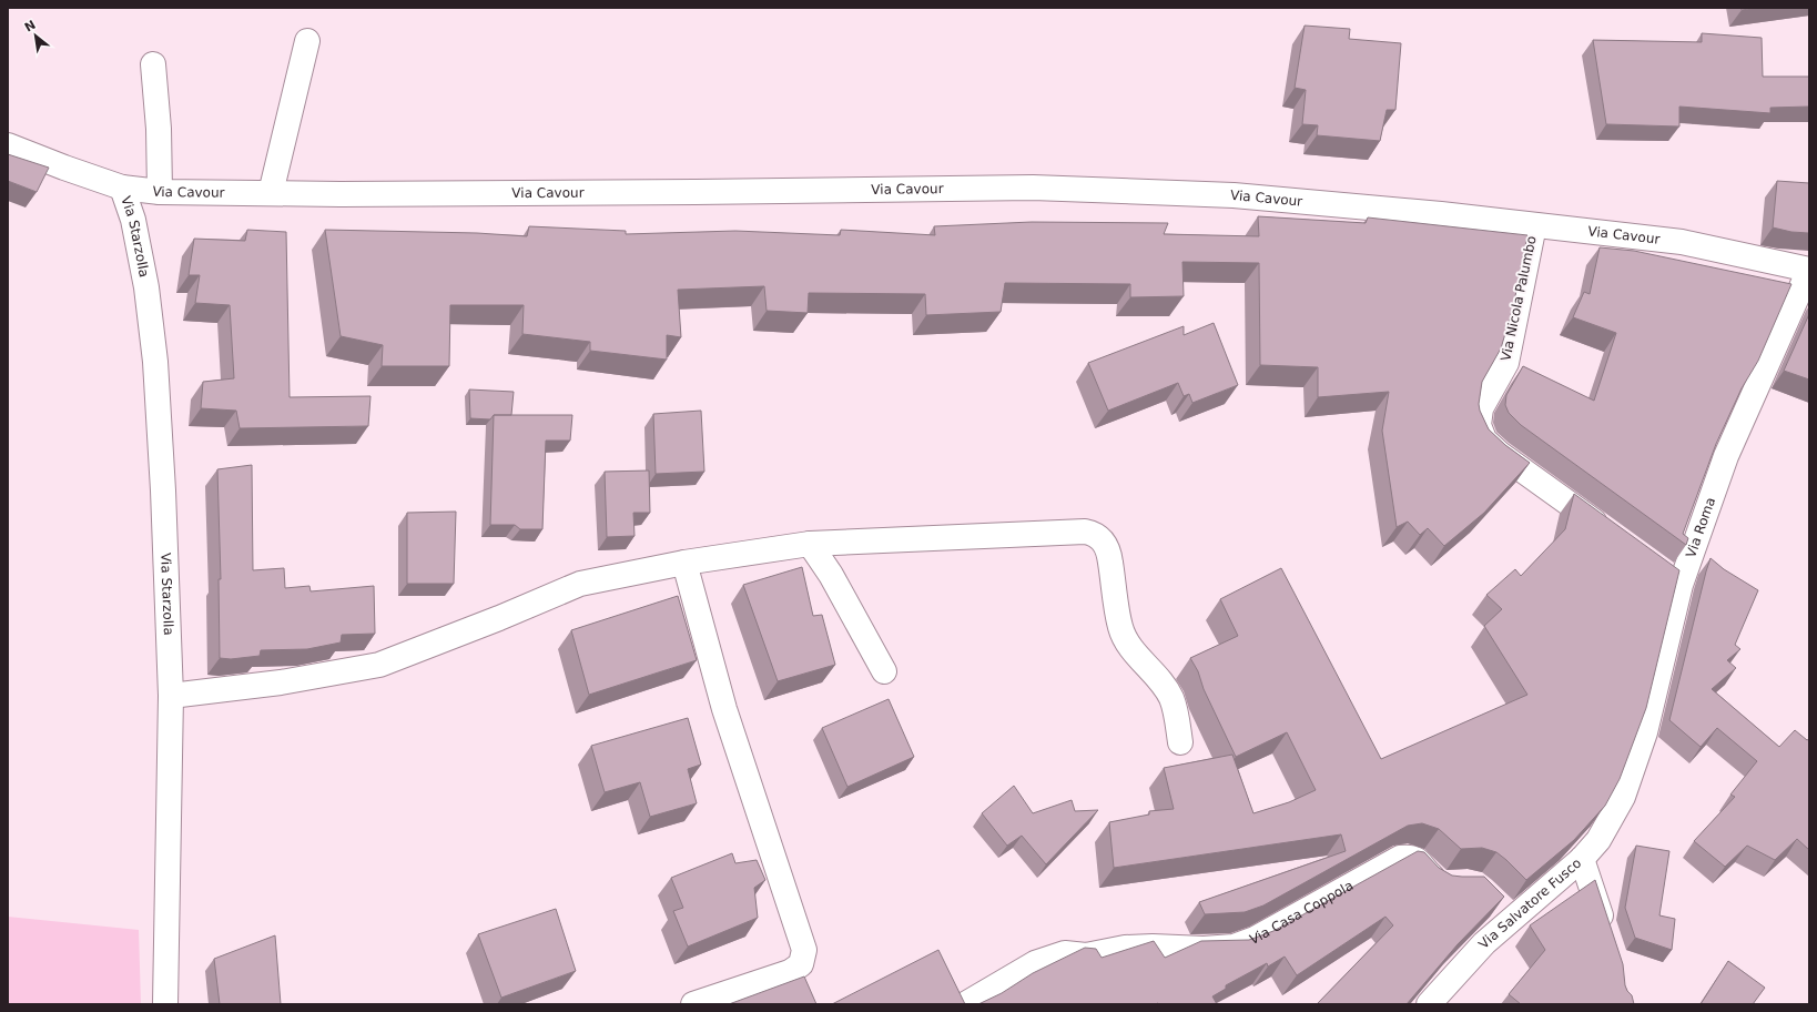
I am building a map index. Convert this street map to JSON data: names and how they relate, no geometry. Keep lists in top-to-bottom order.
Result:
{
  "streets": {
    "street": [
      "Via Cavour",
      "Via Starzolla",
      "Via Nicola Palumbo",
      "Via Roma",
      "Via Salvatore Fusco",
      "Via Casa Coppola"
    ]
  },
  "crossings": [
    ["Via Cavour", "Via Starzolla"],
    ["Via Cavour", "Via Nicola Palumbo"],
    ["Via Cavour", "Via Roma"],
    ["Via Roma", "Via Salvatore Fusco"]
  ],
  "north": "top left"
}
